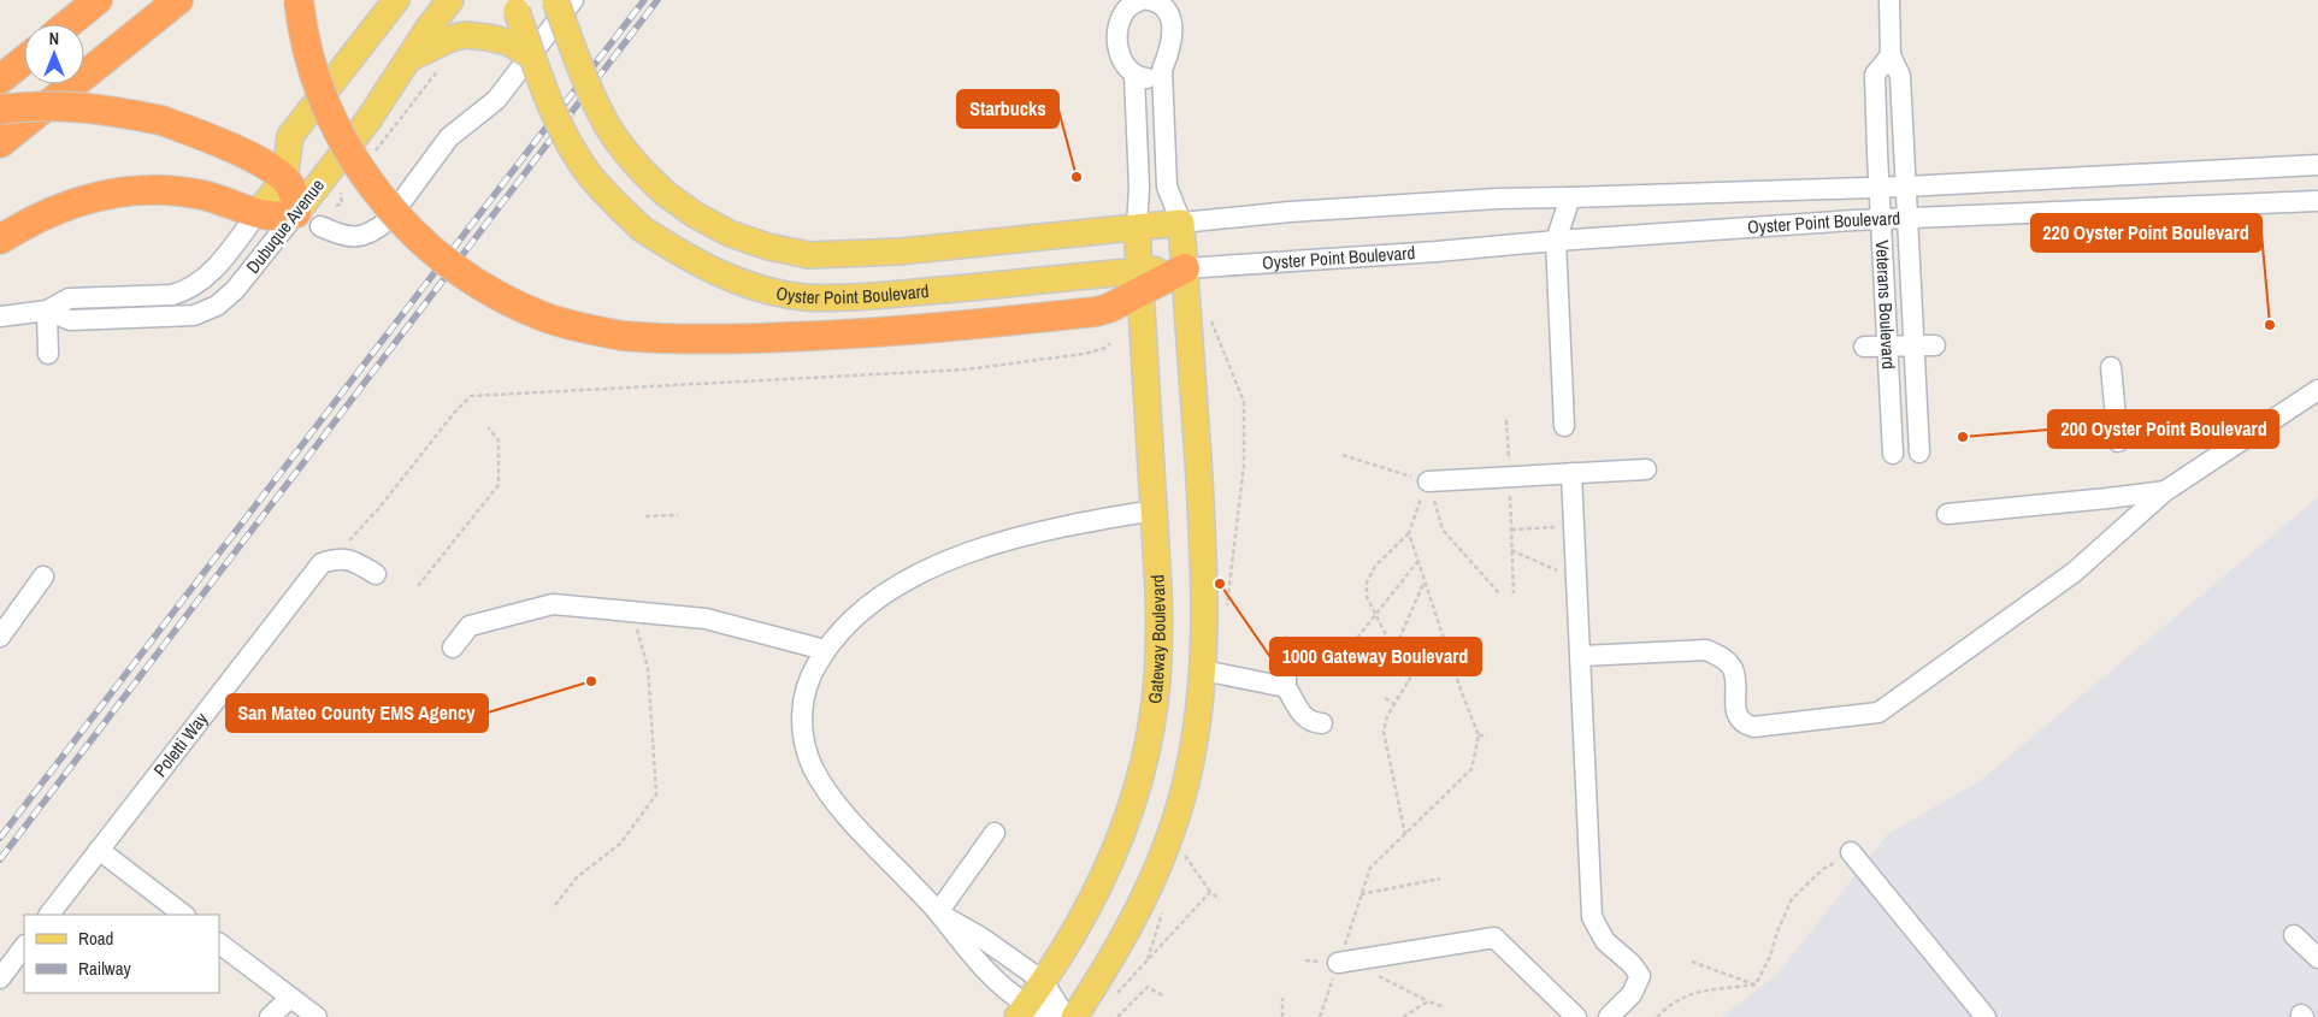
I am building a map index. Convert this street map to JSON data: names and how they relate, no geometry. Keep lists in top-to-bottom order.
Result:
{
  "streets": {
    "main road": ["Oyster Point Boulevard", "Dubuque Avenue", "Gateway Boulevard"],
    "street": ["Veterans Boulevard", "Poletti Way"]
  },
  "crossings": [
    ["Oyster Point Boulevard", "Veterans Boulevard"],
    ["Oyster Point Boulevard", "Gateway Boulevard"]
  ],
  "places": [
    "Starbucks",
    "220 Oyster Point Boulevard",
    "200 Oyster Point Boulevard",
    "1000 Gateway Boulevard",
    "San Mateo County EMS Agency"
  ],
  "legend": ["Road", "Railway"],
  "north": "top"
}
